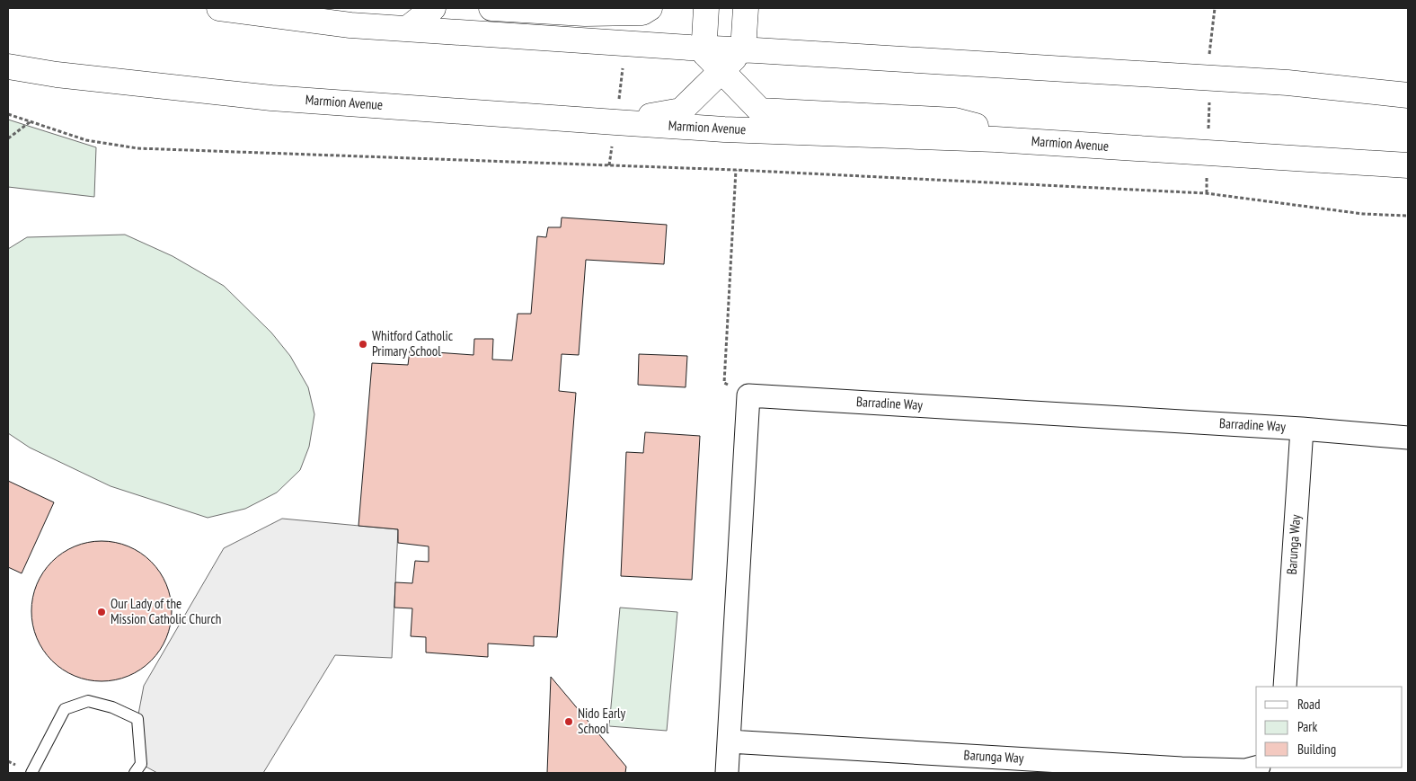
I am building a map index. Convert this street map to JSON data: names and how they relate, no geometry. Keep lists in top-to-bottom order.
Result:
{
  "streets": {
    "main road": ["Marmion Avenue"],
    "street": ["Barradine Way", "Barunga Way"]
  },
  "crossings": [
    ["Barradine Way", "Barunga Way"]
  ],
  "places": ["Whitford Catholic Primary School", "Our Lady of the Mission Catholic Church", "Nido Early School"],
  "legend": ["Road", "Park", "Building"]
}
